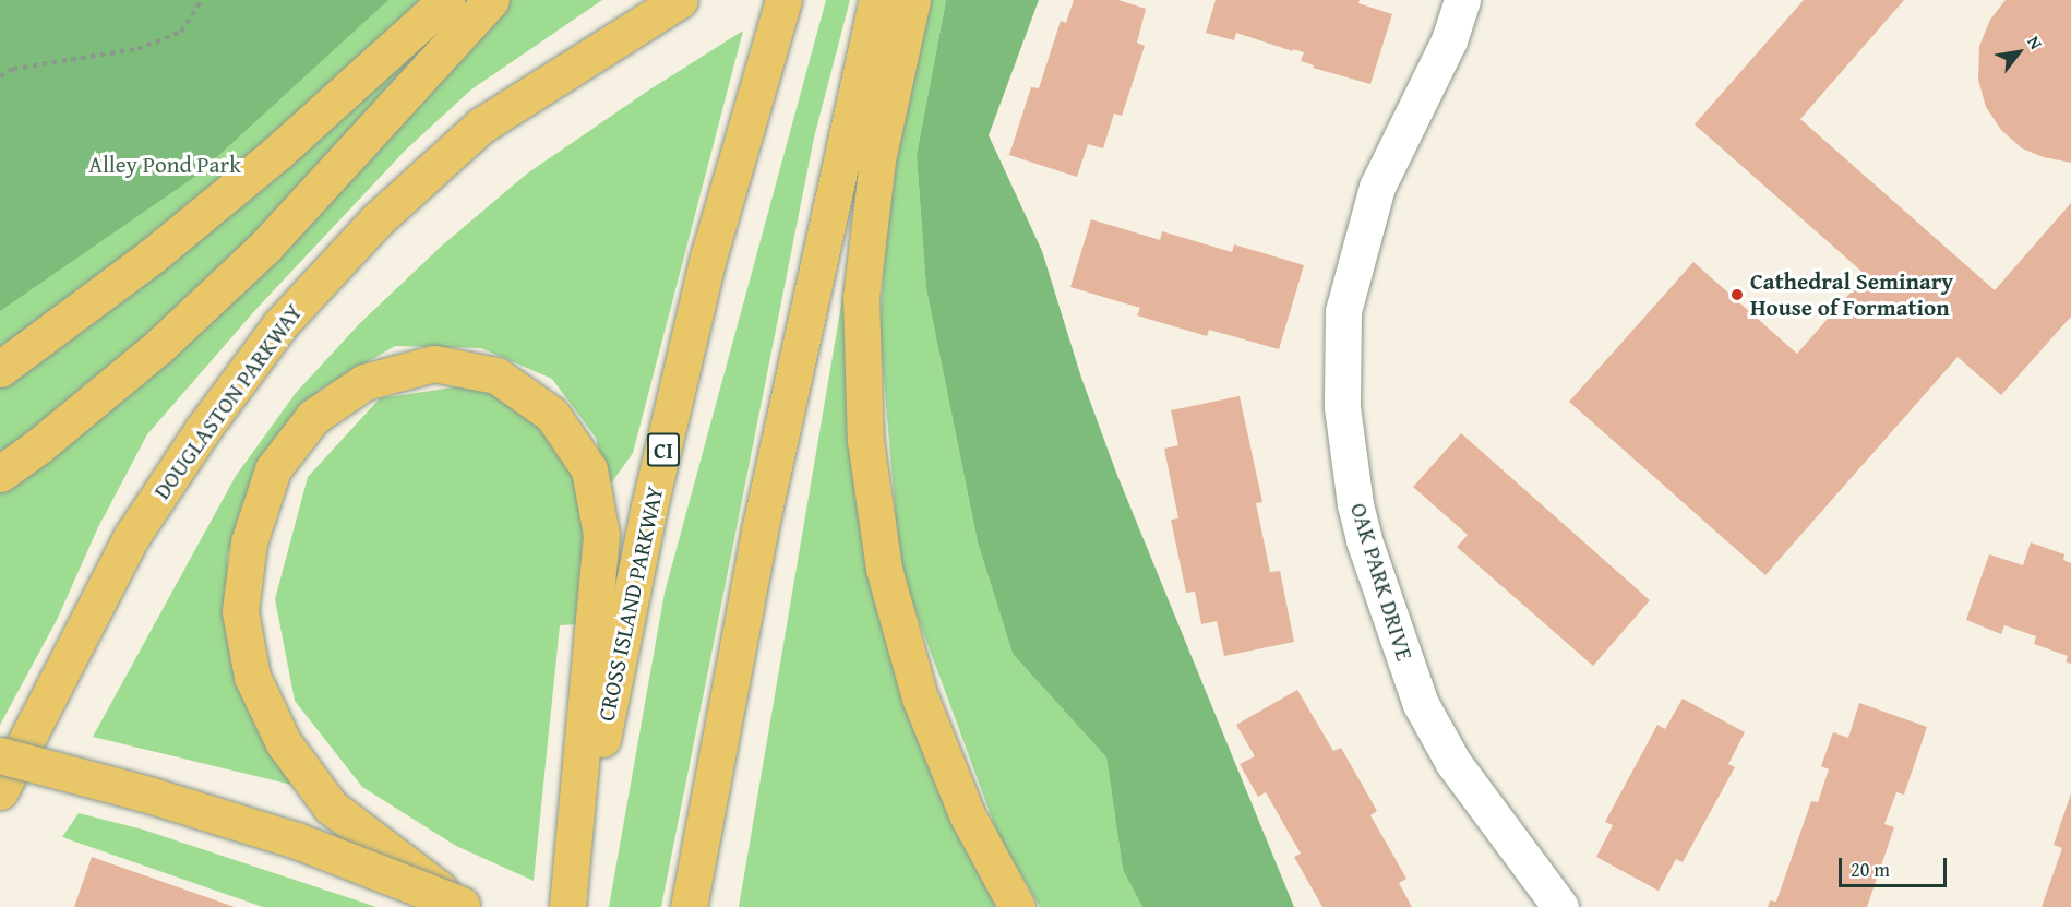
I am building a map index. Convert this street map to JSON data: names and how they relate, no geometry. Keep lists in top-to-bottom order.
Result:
{
  "streets": {
    "main road": ["DOUGLASTON PARKWAY", "CI", "CROSS ISLAND PARKWAY"],
    "street": ["OAK PARK DRIVE"]
  },
  "parks": ["Alley Pond Park"],
  "places": ["Cathedral Seminary House of Formation"],
  "scale_bar": "20 m",
  "north": "top right"
}
